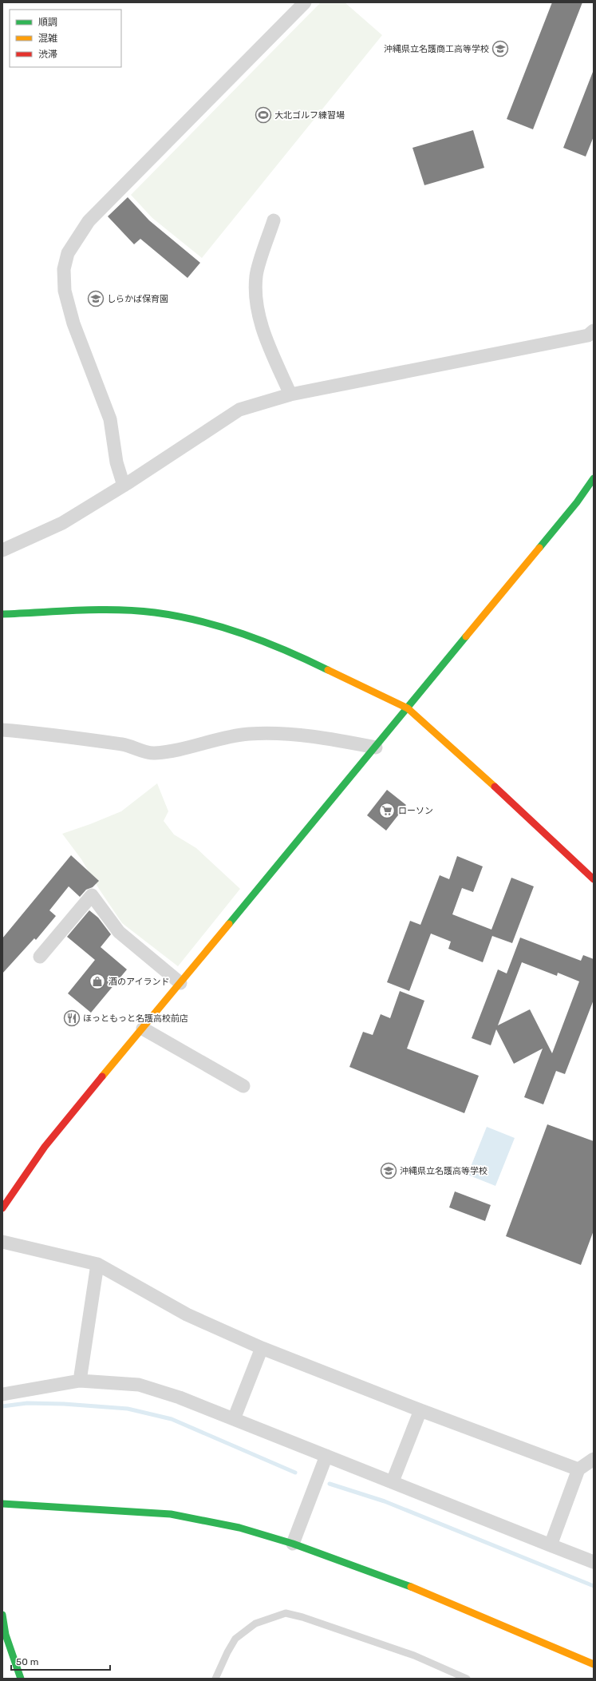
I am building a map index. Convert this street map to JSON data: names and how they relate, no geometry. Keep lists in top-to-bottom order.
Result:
{
  "places": {
    "school or university": ["沖縄県立名護商工高等学校", "しらかば保育園", "沖縄県立名護高等学校"],
    "sports": ["大北ゴルフ練習場"],
    "supermarket": ["ローソン"],
    "shop": ["酒のアイランド"],
    "restaurant": ["ほっともっと名護高校前店"]
  },
  "legend": ["順調", "混雑", "渋滞"],
  "scale_bar": "50 m"
}
